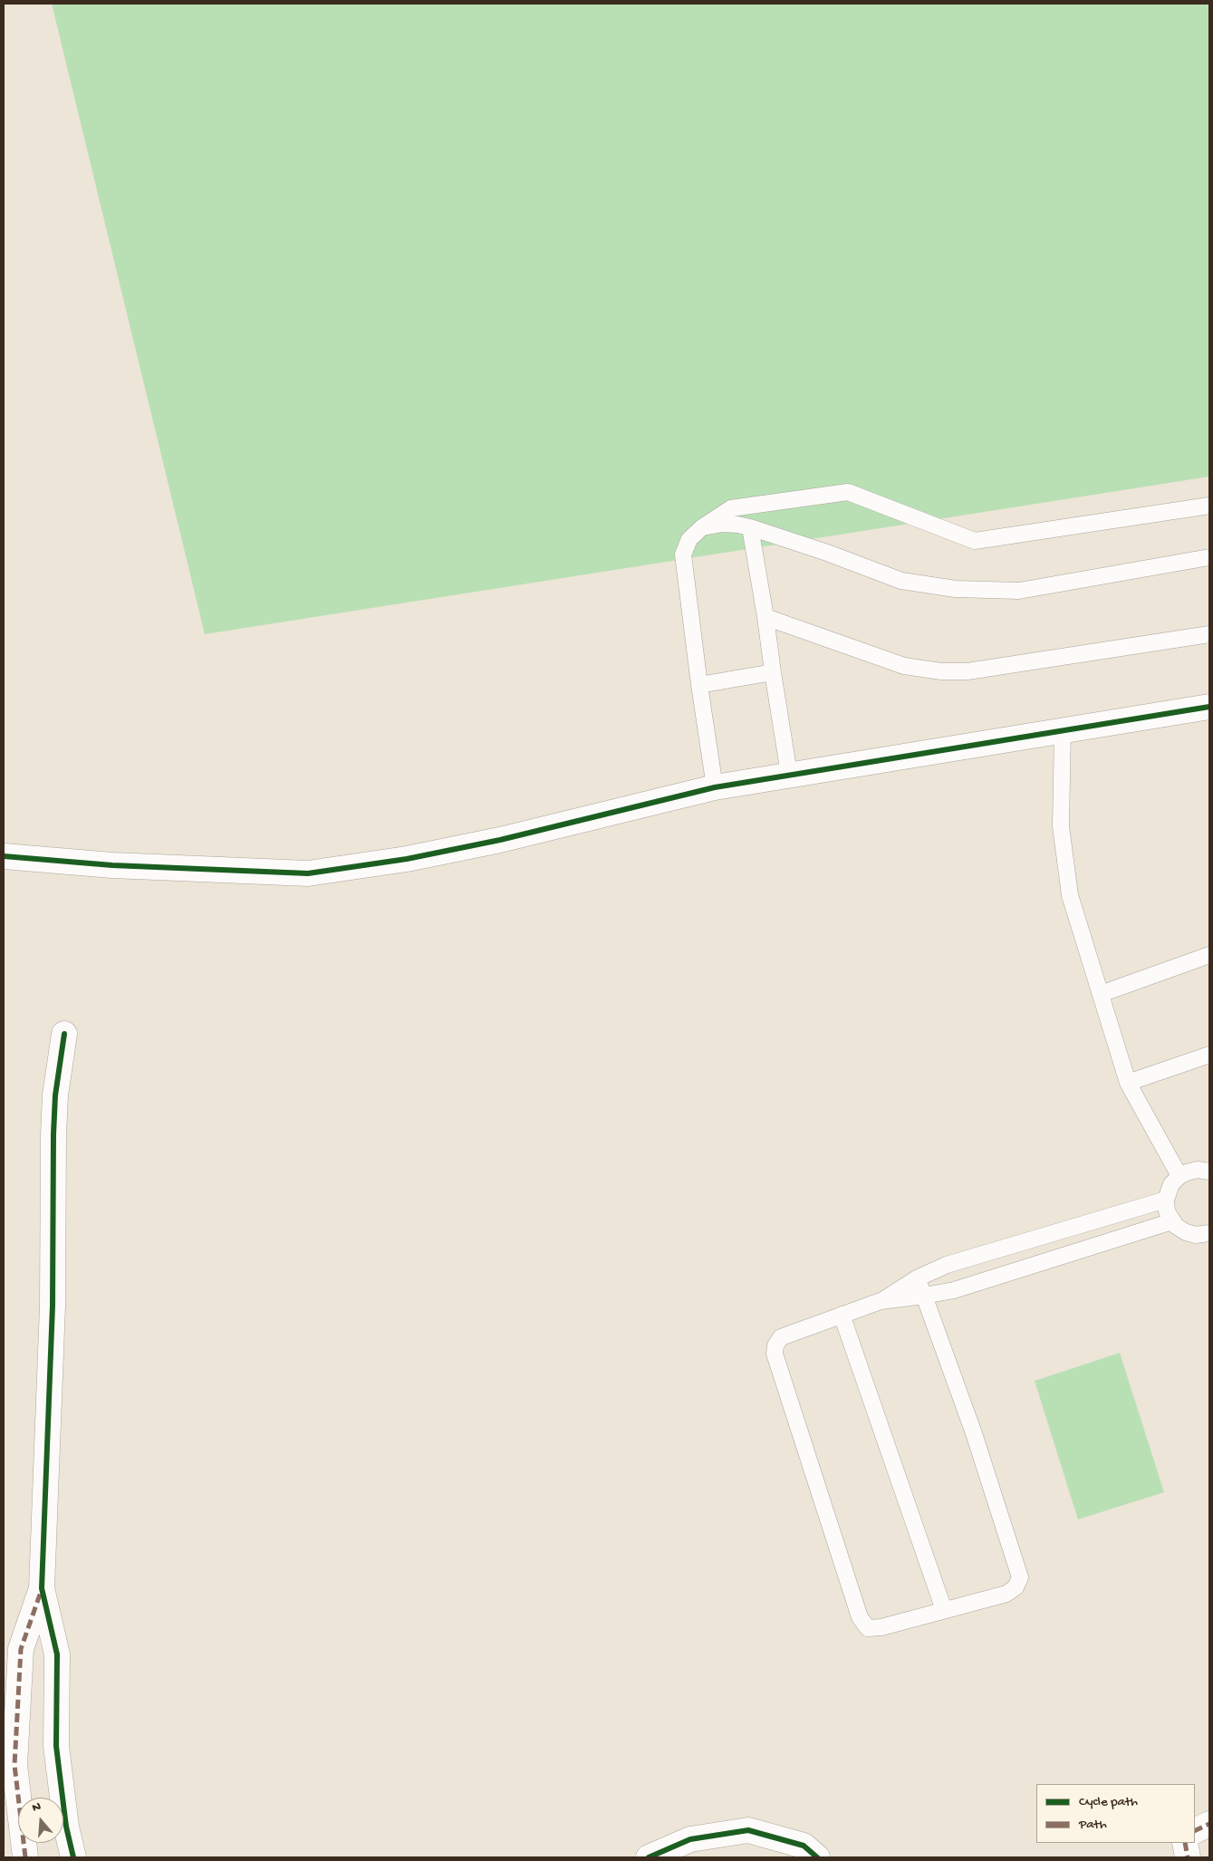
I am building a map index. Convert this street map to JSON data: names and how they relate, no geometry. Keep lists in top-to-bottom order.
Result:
{
  "legend": ["Cycle path", "Path"],
  "north": "top"
}
